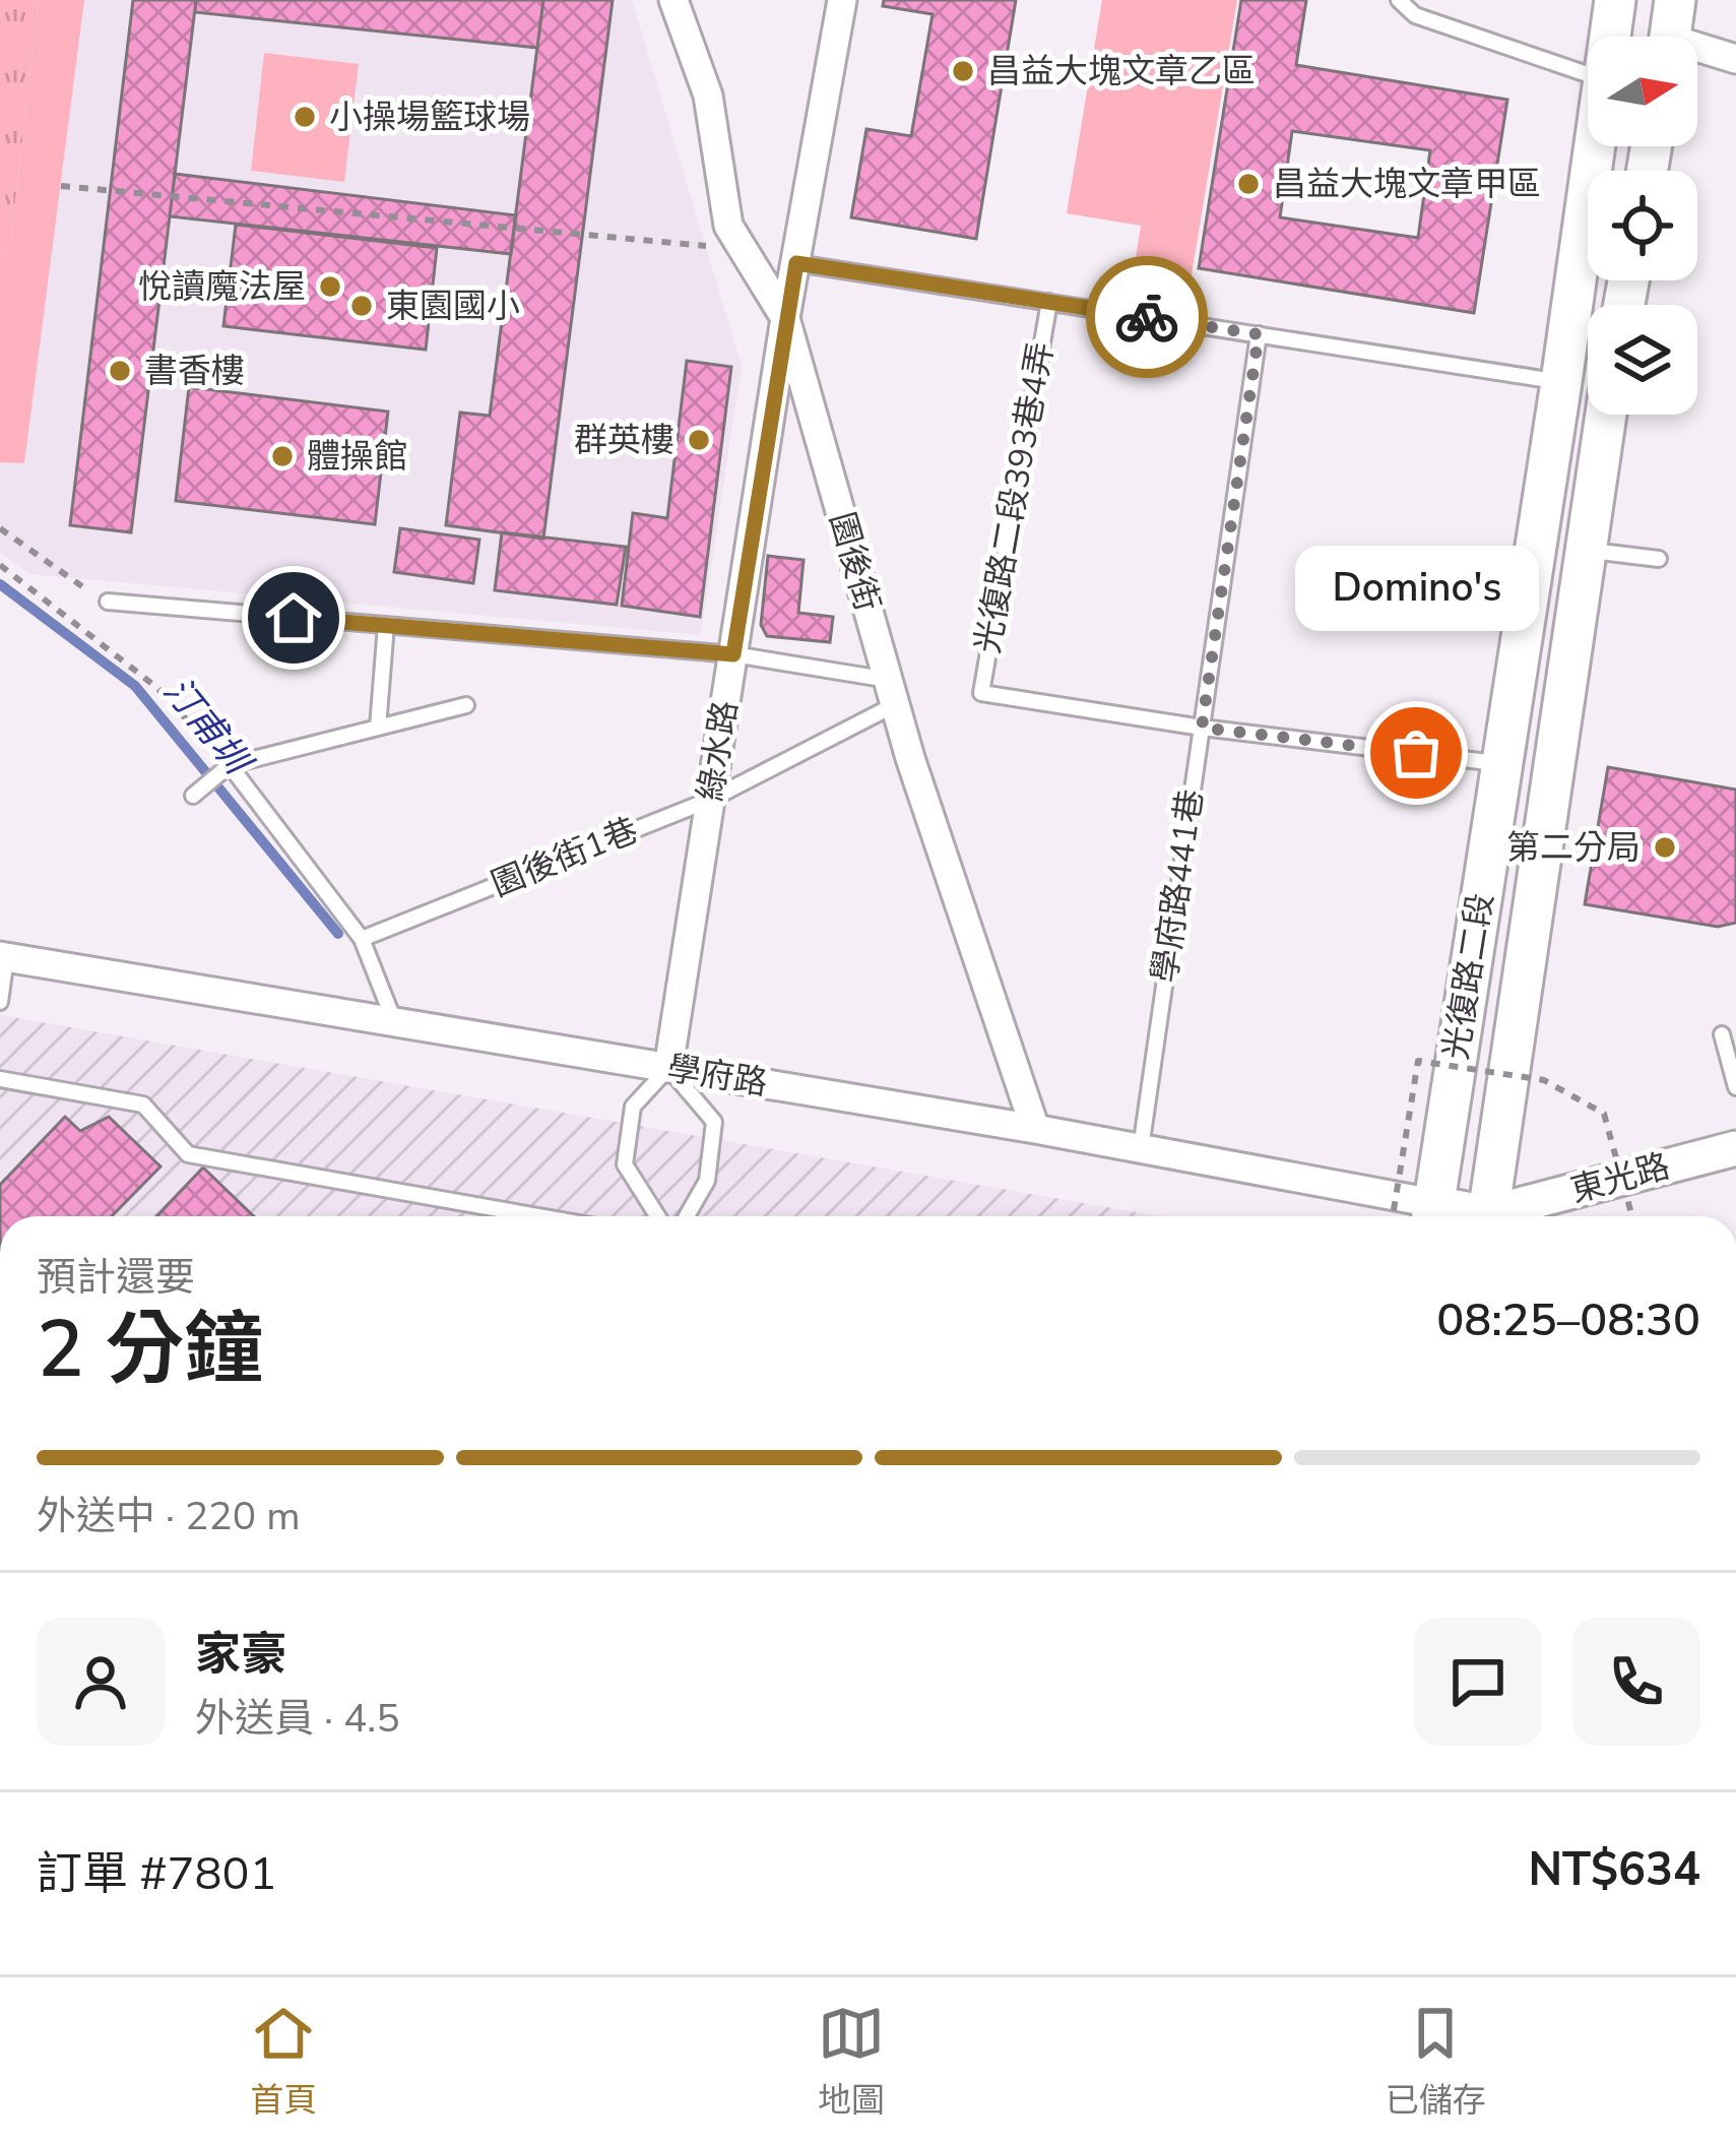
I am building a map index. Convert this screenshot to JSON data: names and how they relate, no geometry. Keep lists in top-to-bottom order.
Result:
{
  "streets": {
    "main road": ["光復路二段"],
    "street": [
      "園後街",
      "綠水路",
      "學府路",
      "東光路"
    ],
    "lane": ["光復路二段393巷4弄", "園後街1巷", "學府路441巷"]
  },
  "crossings": [
    ["光復路二段393巷4弄", "學府路441巷"],
    ["園後街", "綠水路"],
    ["園後街", "園後街1巷"],
    ["園後街", "學府路"],
    ["綠水路", "園後街1巷"],
    ["綠水路", "學府路"],
    ["學府路441巷", "學府路"],
    ["光復路二段", "學府路"]
  ],
  "water": ["汀甫圳"],
  "places": [
    "昌益大塊文章乙區",
    "小操場籃球場",
    "昌益大塊文章甲區",
    "悅讀魔法屋",
    "東園國小",
    "書香樓",
    "群英樓",
    "體操館",
    "Domino's",
    "第二分局"
  ],
  "north": "right",
  "page": {
    "bubble": "Domino's",
    "heading": ["2 分鐘", "預計還要", "08:25–08:30"],
    "panel": [
      "家豪",
      "外送員 · 4.5",
      "訂單 #7801",
      "NT$634"
    ],
    "bar": "外送中 · 220 m",
    "tabs": ["首頁", "地圖", "已儲存"]
  }
}
